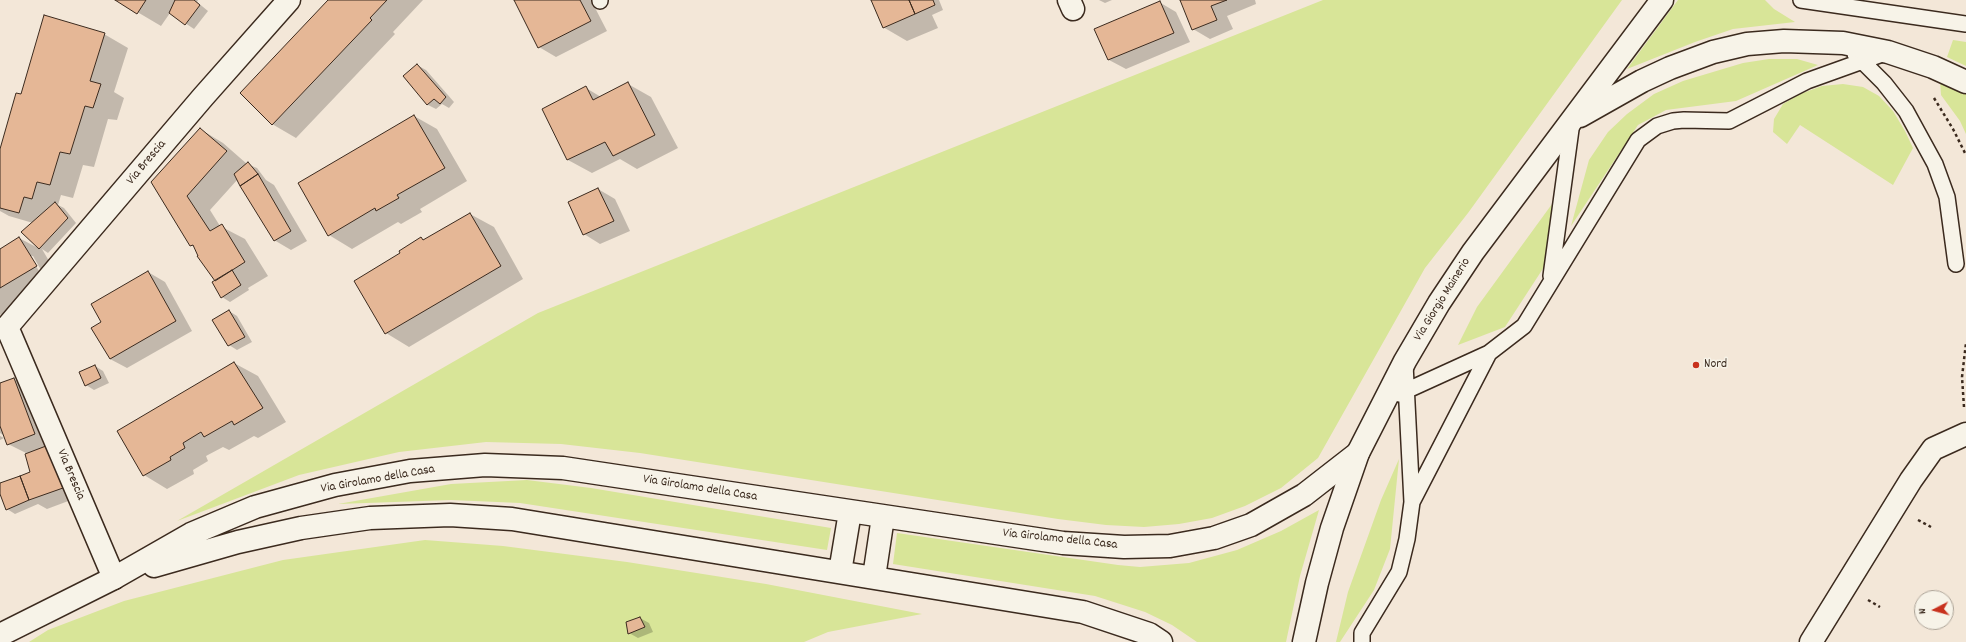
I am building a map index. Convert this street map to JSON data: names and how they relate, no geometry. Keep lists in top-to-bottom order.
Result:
{
  "streets": {
    "main road": ["Via Brescia", "Via Giorgio Mainerio", "Via Girolamo della Casa"]
  },
  "crossings": [
    ["Via Brescia", "Via Girolamo della Casa"],
    ["Via Giorgio Mainerio", "Via Girolamo della Casa"]
  ],
  "places": ["Nord"],
  "north": "left"
}
